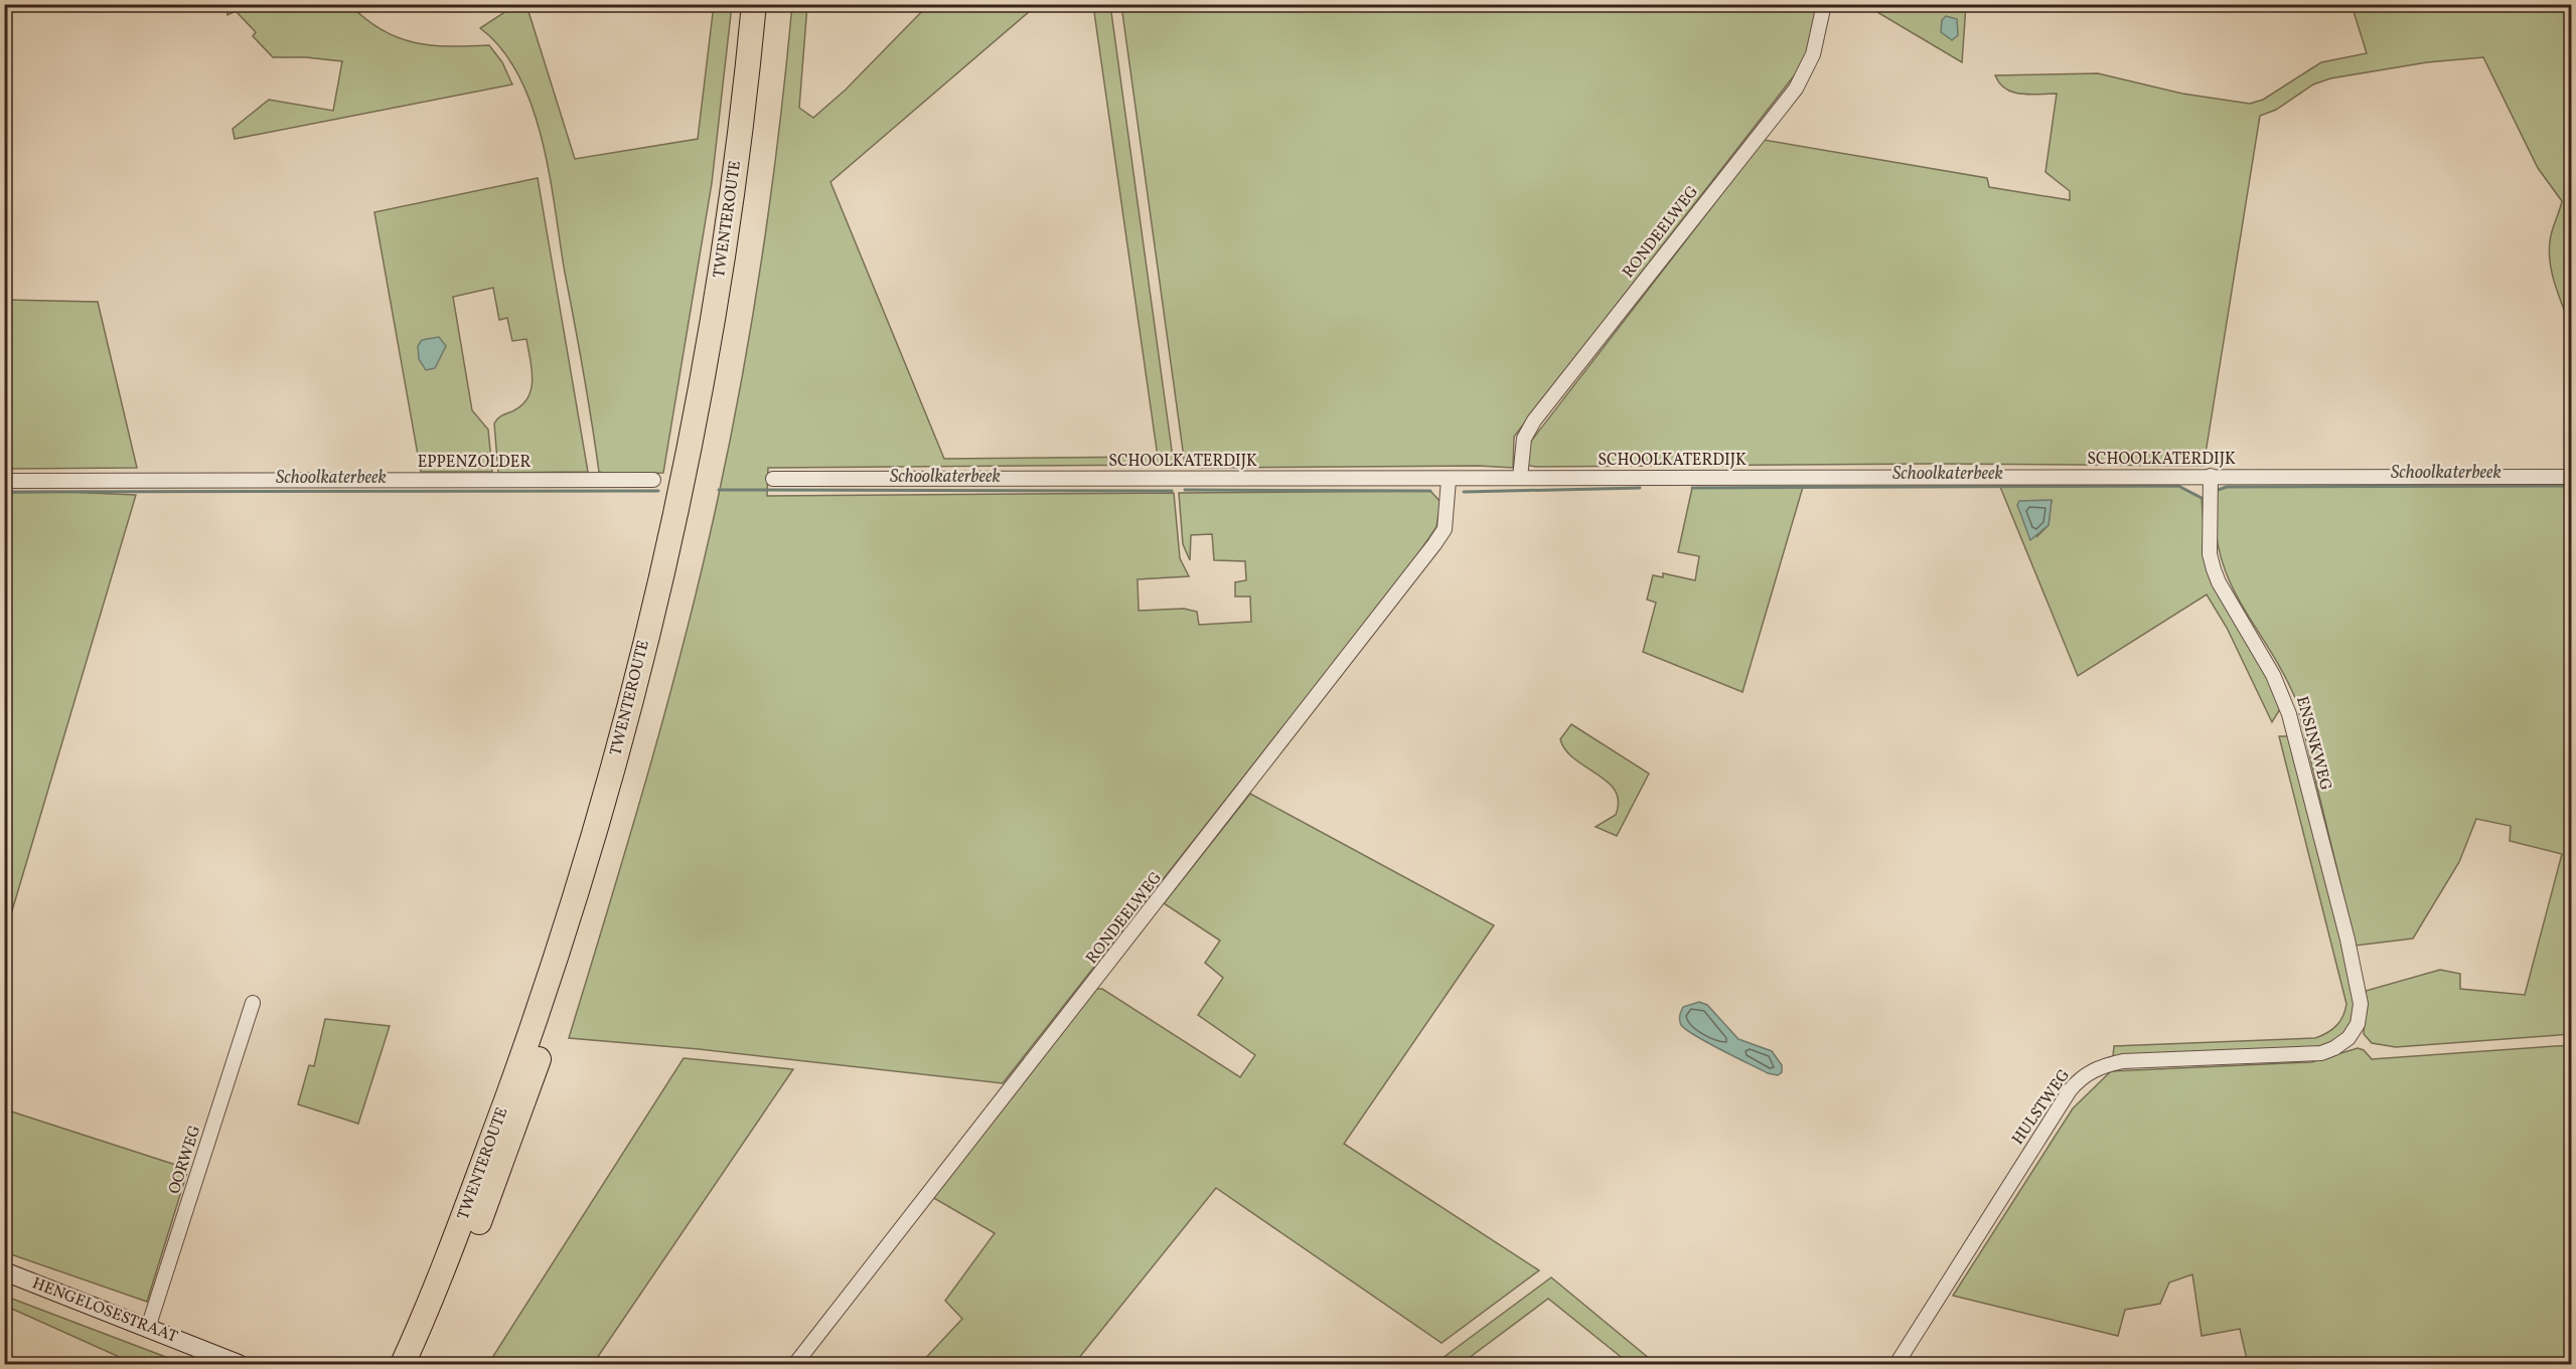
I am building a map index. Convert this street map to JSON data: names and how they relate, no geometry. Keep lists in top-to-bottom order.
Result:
{
  "streets": {
    "highway": ["TWENTEROUTE"],
    "main road": ["HENGELOSESTRAAT"],
    "street": [
      "RONDEELWEG",
      "SCHOOLKATERDIJK",
      "EPPENZOLDER",
      "ENSINKWEG",
      "HULSTWEG",
      "OORWEG"
    ]
  },
  "crossings": [
    ["RONDEELWEG", "SCHOOLKATERDIJK"],
    ["SCHOOLKATERDIJK", "ENSINKWEG"],
    ["ENSINKWEG", "HULSTWEG"],
    ["OORWEG", "HENGELOSESTRAAT"]
  ],
  "water": ["Schoolkaterbeek"]
}
